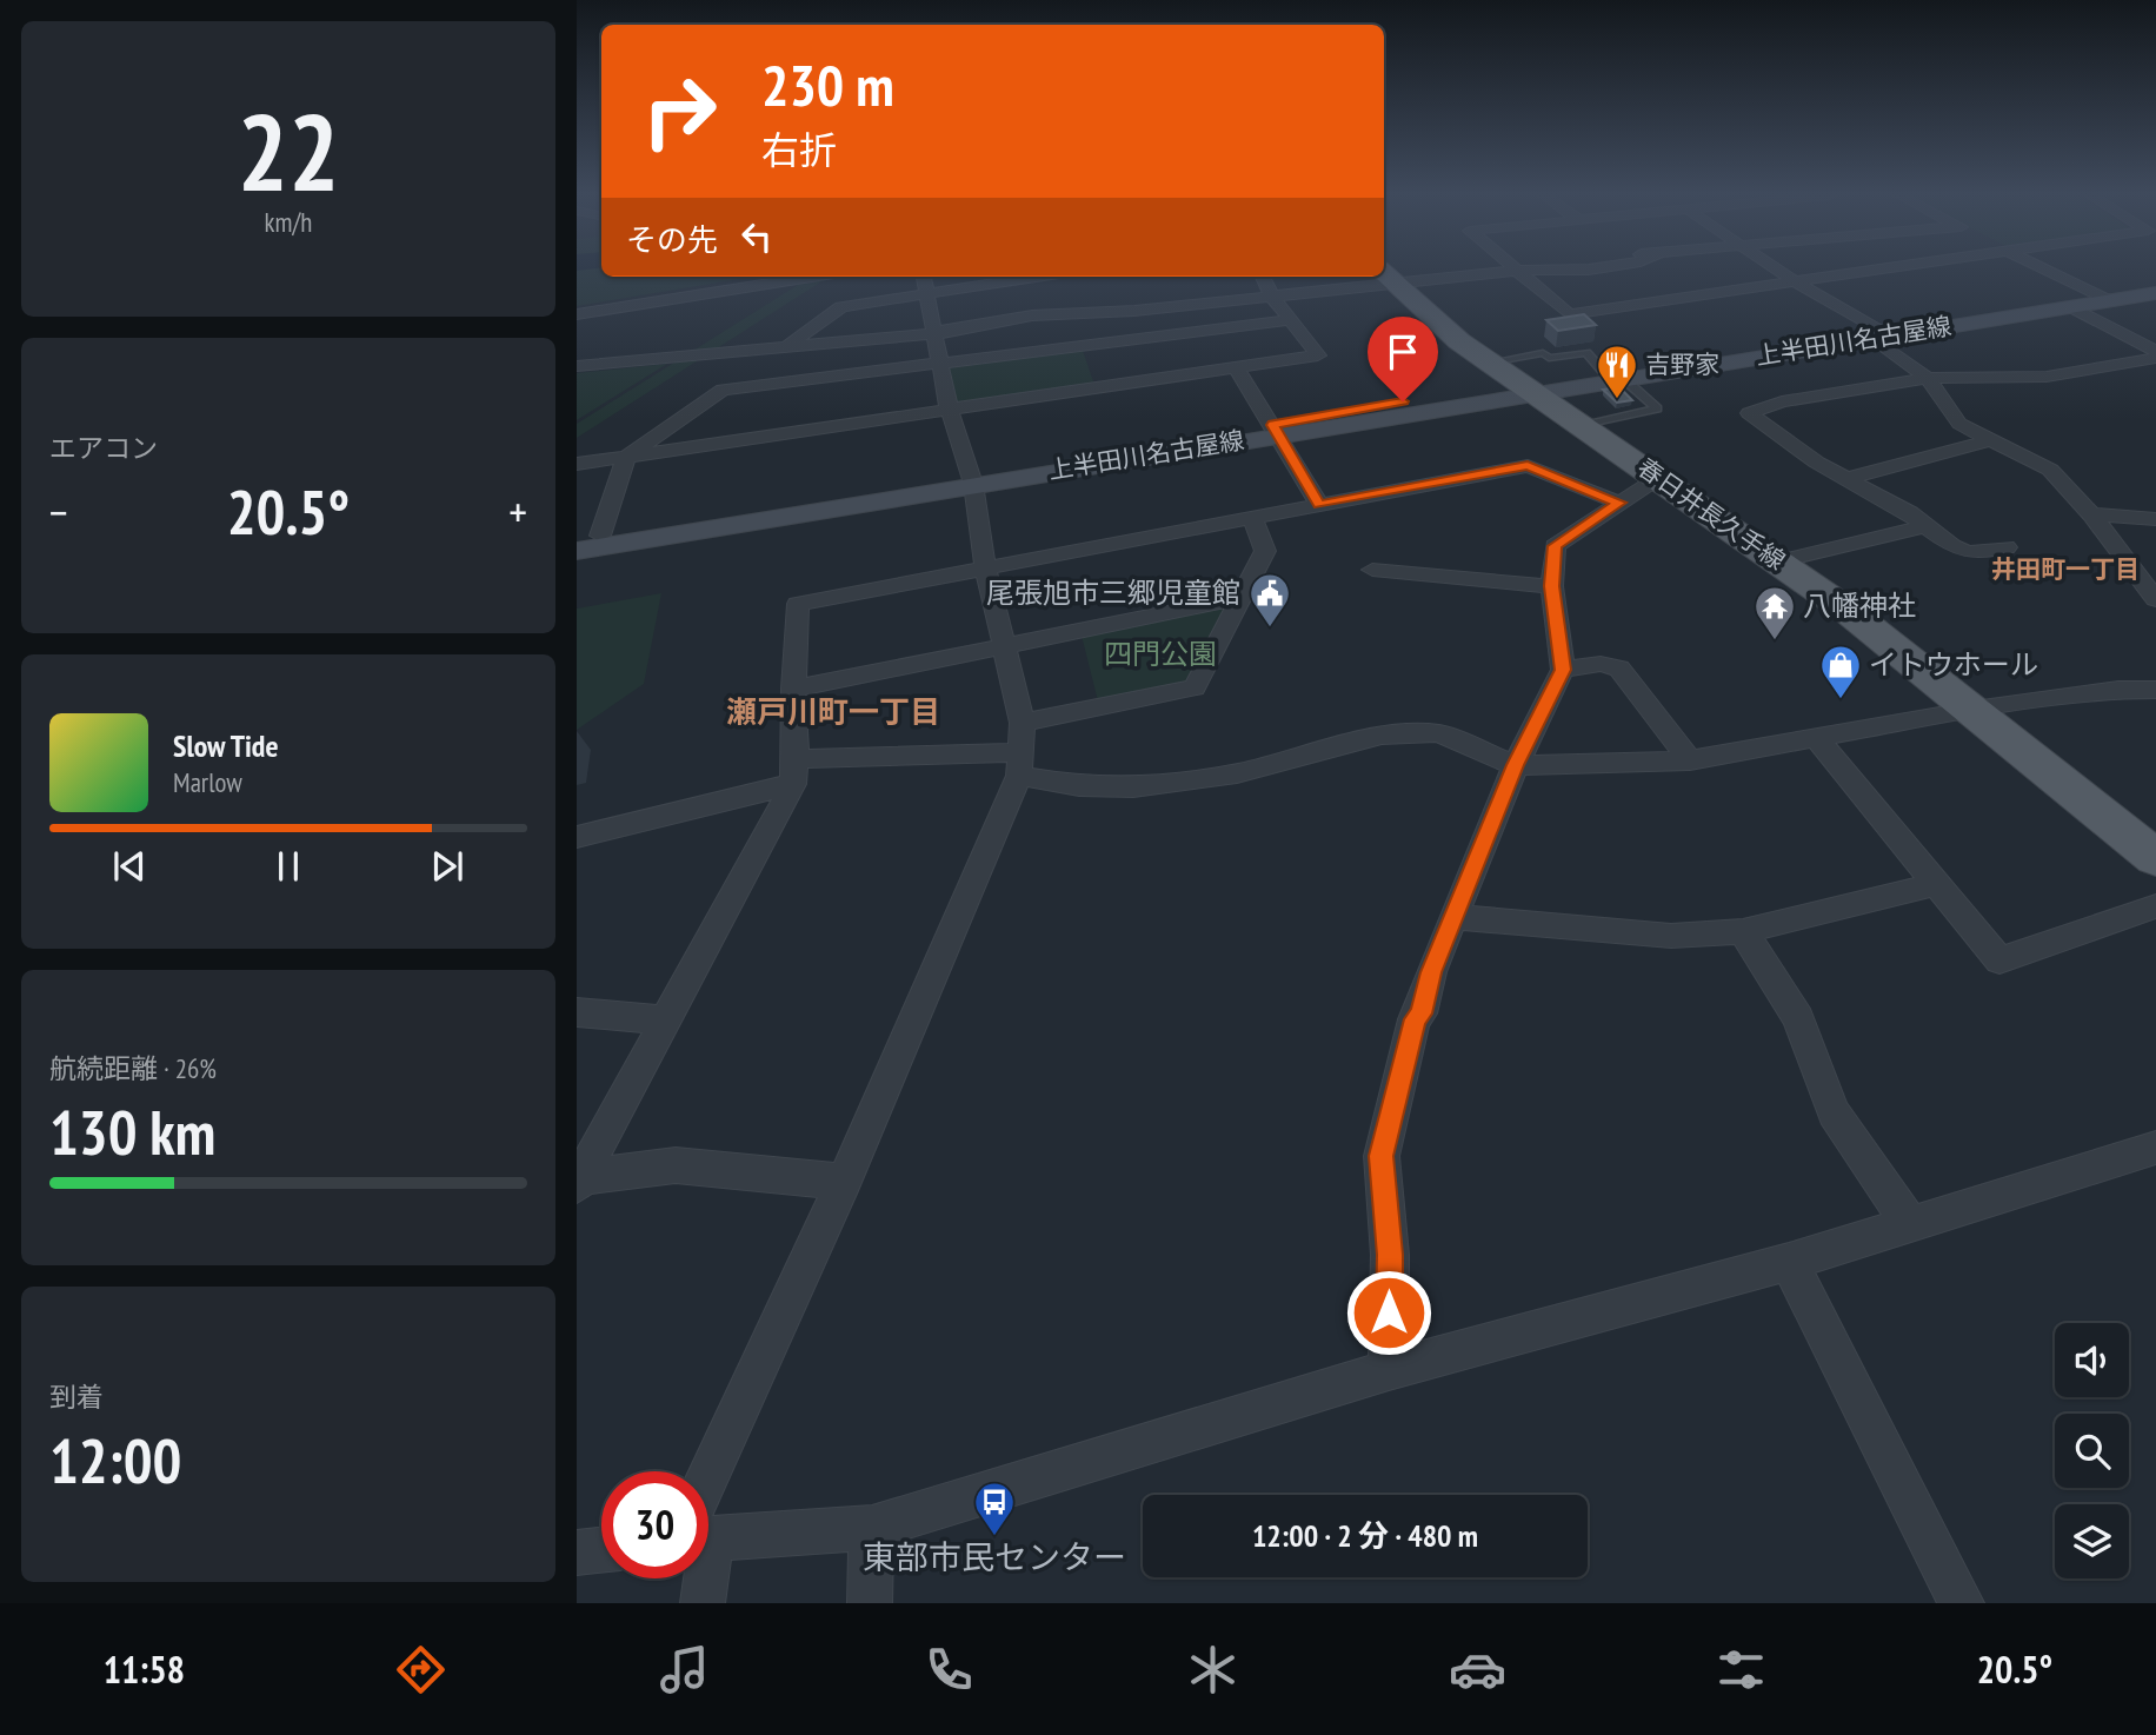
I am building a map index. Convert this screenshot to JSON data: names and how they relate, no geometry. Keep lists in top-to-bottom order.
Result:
{
  "streets": {
    "main road": ["上半田川名古屋線", "春日井長久手線"]
  },
  "crossings": [
    ["上半田川名古屋線", "春日井長久手線"]
  ],
  "districts": ["井田町一丁目", "瀬戸川町一丁目"],
  "parks": ["四門公園"],
  "places": {
    "restaurant": ["吉野家"],
    "public building": ["尾張旭市三郷児童館"],
    "temple": ["八幡神社"],
    "shop": ["イトウホール"],
    "bus stop": ["東部市民センター"]
  },
  "page": {
    "tile": [
      ["22", "km/h"],
      "エアコン",
      ["航続距離 · 26%", "130 km"],
      ["到着", "12:00"]
    ],
    "turn": ["230 m", "右折"],
    "then": "その先",
    "heat": ["−", "20.5°", "+"],
    "song": ["Slow Tide", "Marlow"],
    "limit": "30",
    "trip": "12:00 · 2 分 · 480 m",
    "tabs": ["11:58", "20.5°"]
  }
}
